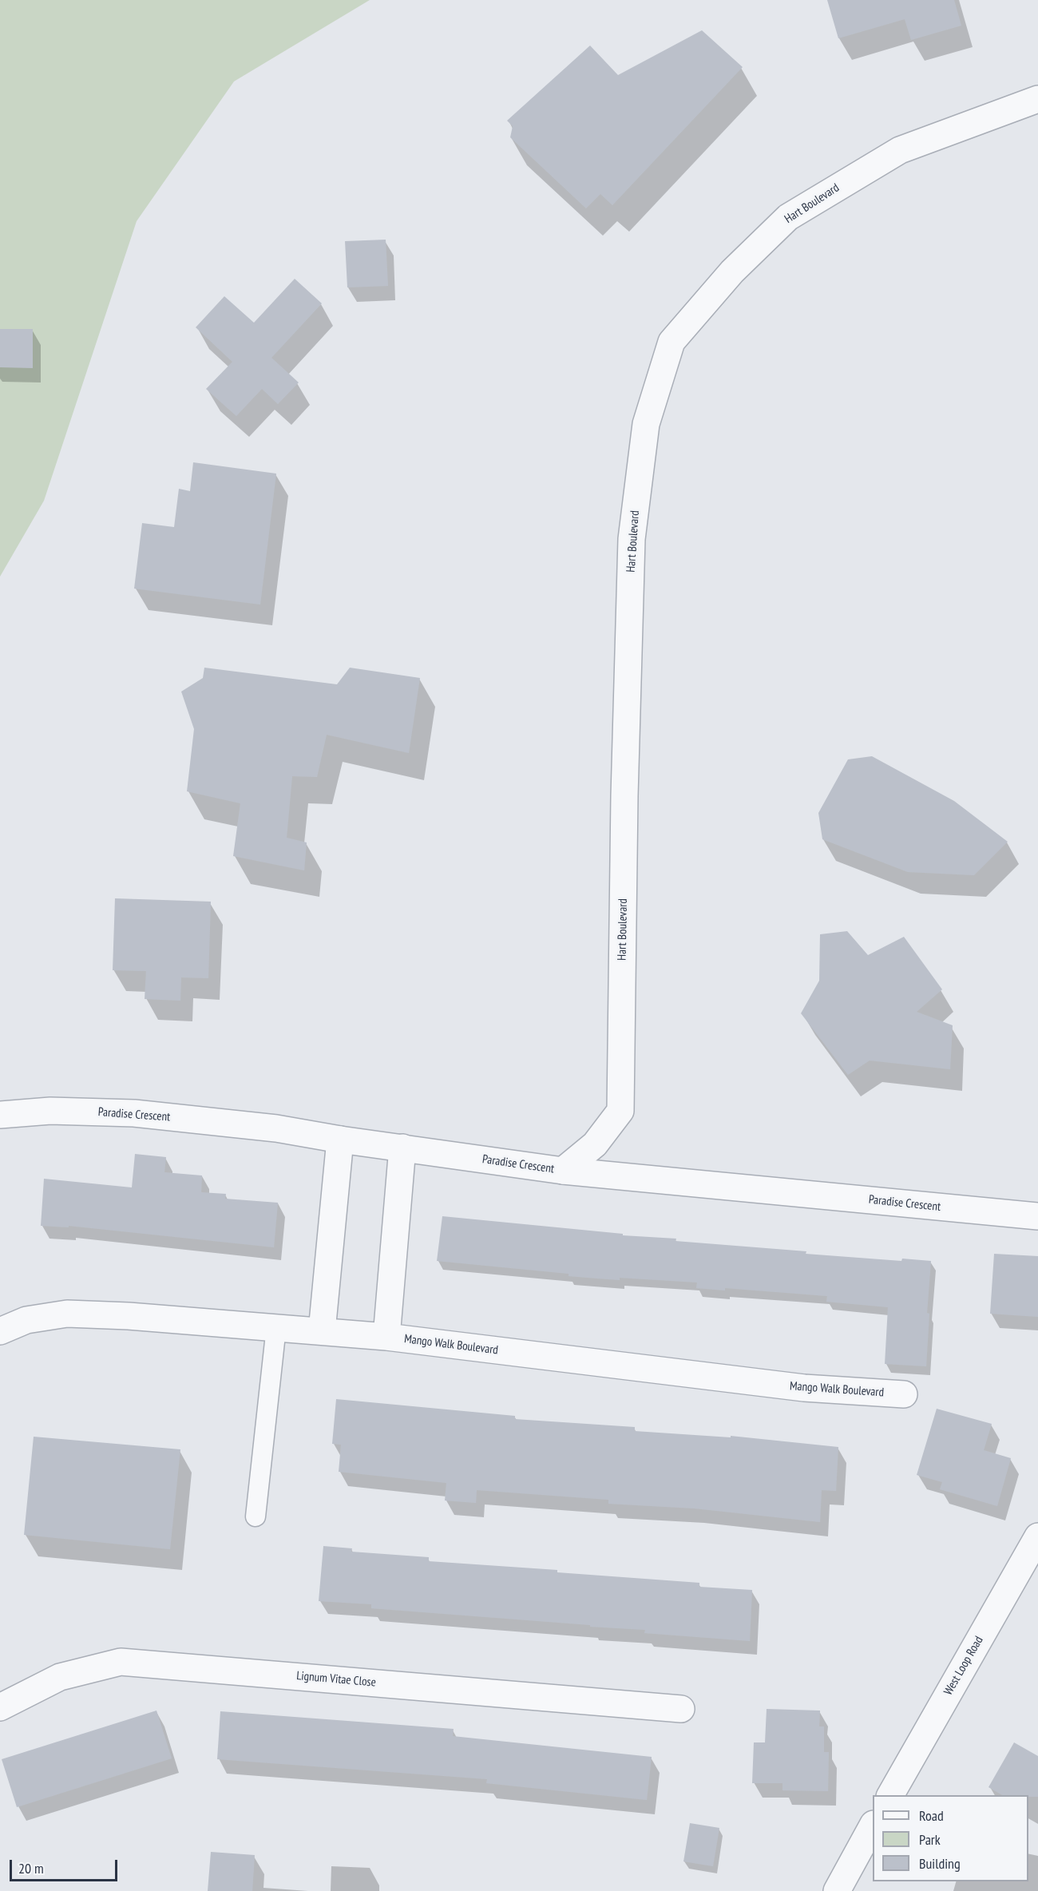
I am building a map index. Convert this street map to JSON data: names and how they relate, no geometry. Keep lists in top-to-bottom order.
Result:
{
  "streets": {
    "street": [
      "Hart Boulevard",
      "Paradise Crescent",
      "Mango Walk Boulevard",
      "West Loop Road",
      "Lignum Vitae Close"
    ]
  },
  "crossings": [
    ["Hart Boulevard", "Paradise Crescent"]
  ],
  "legend": ["Road", "Park", "Building"],
  "scale_bar": "20 m"
}
